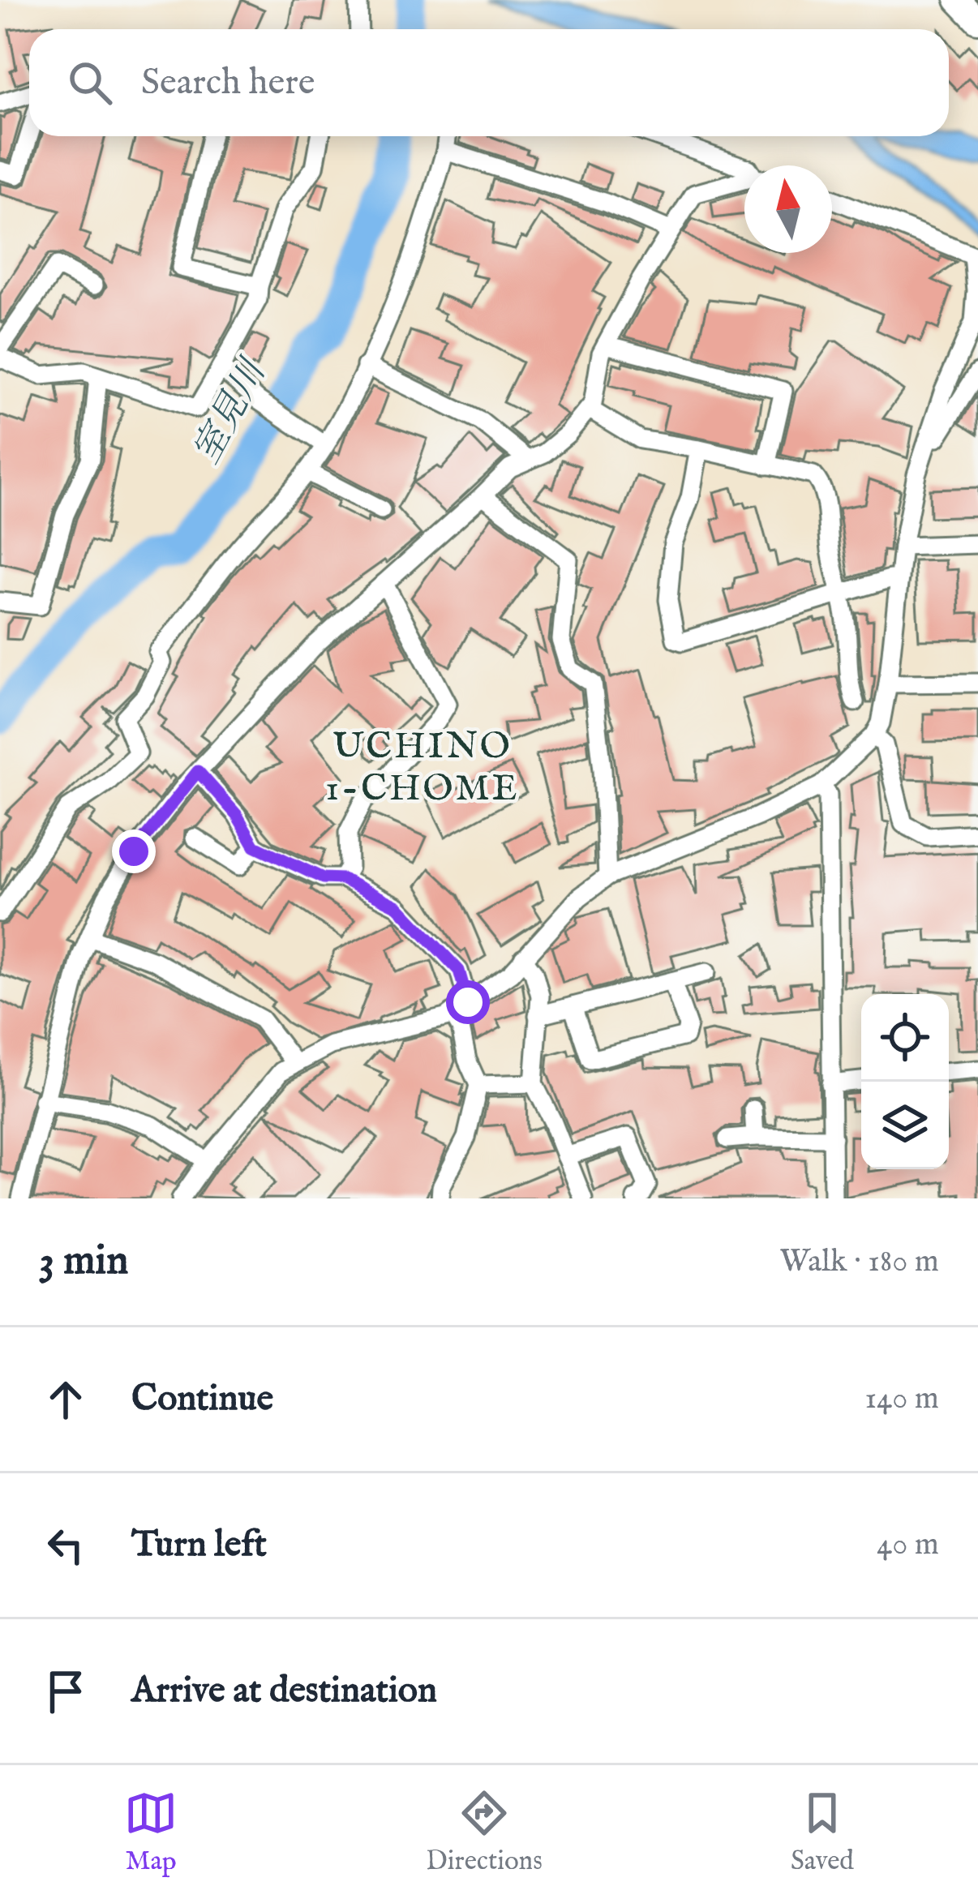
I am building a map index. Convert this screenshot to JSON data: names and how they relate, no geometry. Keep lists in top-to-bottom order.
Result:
{
  "districts": ["UCHINO 1-CHOME"],
  "water": ["室見川"],
  "north": "top",
  "page": {
    "search": "Search here",
    "heading": ["3 min", "Walk · 180 m"],
    "list": [
      ["Continue", "140 m"],
      ["Turn left", "40 m"],
      "Arrive at destination"
    ],
    "nav": ["Map", "Directions", "Saved"]
  }
}
